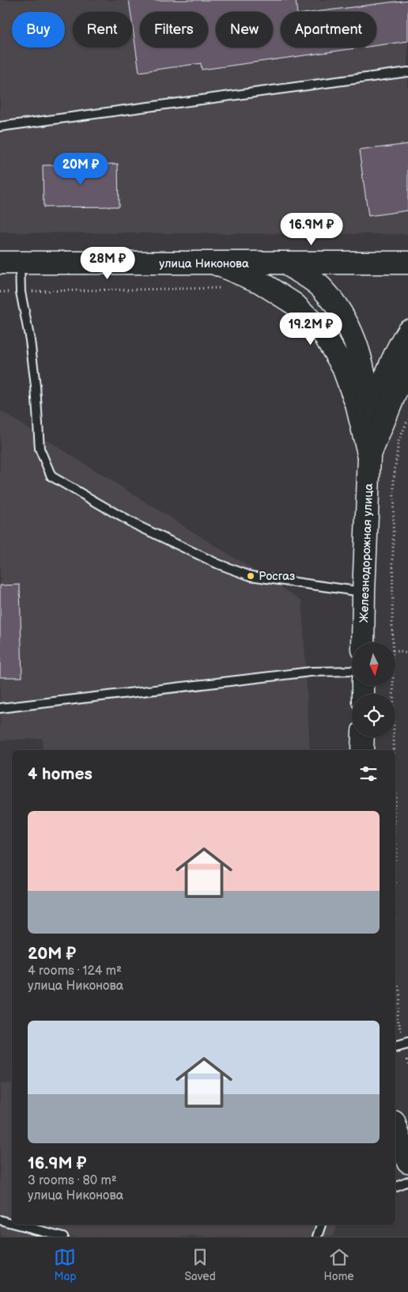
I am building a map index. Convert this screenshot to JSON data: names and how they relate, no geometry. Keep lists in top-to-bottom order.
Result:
{
  "streets": {
    "main road": ["улица Никонова", "Железнодорожная улица"]
  },
  "crossings": [
    ["улица Никонова", "Железнодорожная улица"]
  ],
  "places": ["Росгаз"],
  "north": "bottom",
  "page": {
    "chip": [
      "Buy",
      "Rent",
      "Filters",
      "New",
      "Apartment"
    ],
    "price": [
      "20M ₽",
      "16.9M ₽",
      "28M ₽",
      "19.2M ₽"
    ],
    "heading": "4 homes",
    "list": [
      {
        "name": "20M ₽",
        "note": "4 rooms · 124 m² · улица Никонова"
      },
      {
        "name": "16.9M ₽",
        "note": "3 rooms · 80 m² · улица Никонова"
      }
    ],
    "tabs": ["Map", "Saved", "Home"]
  }
}
